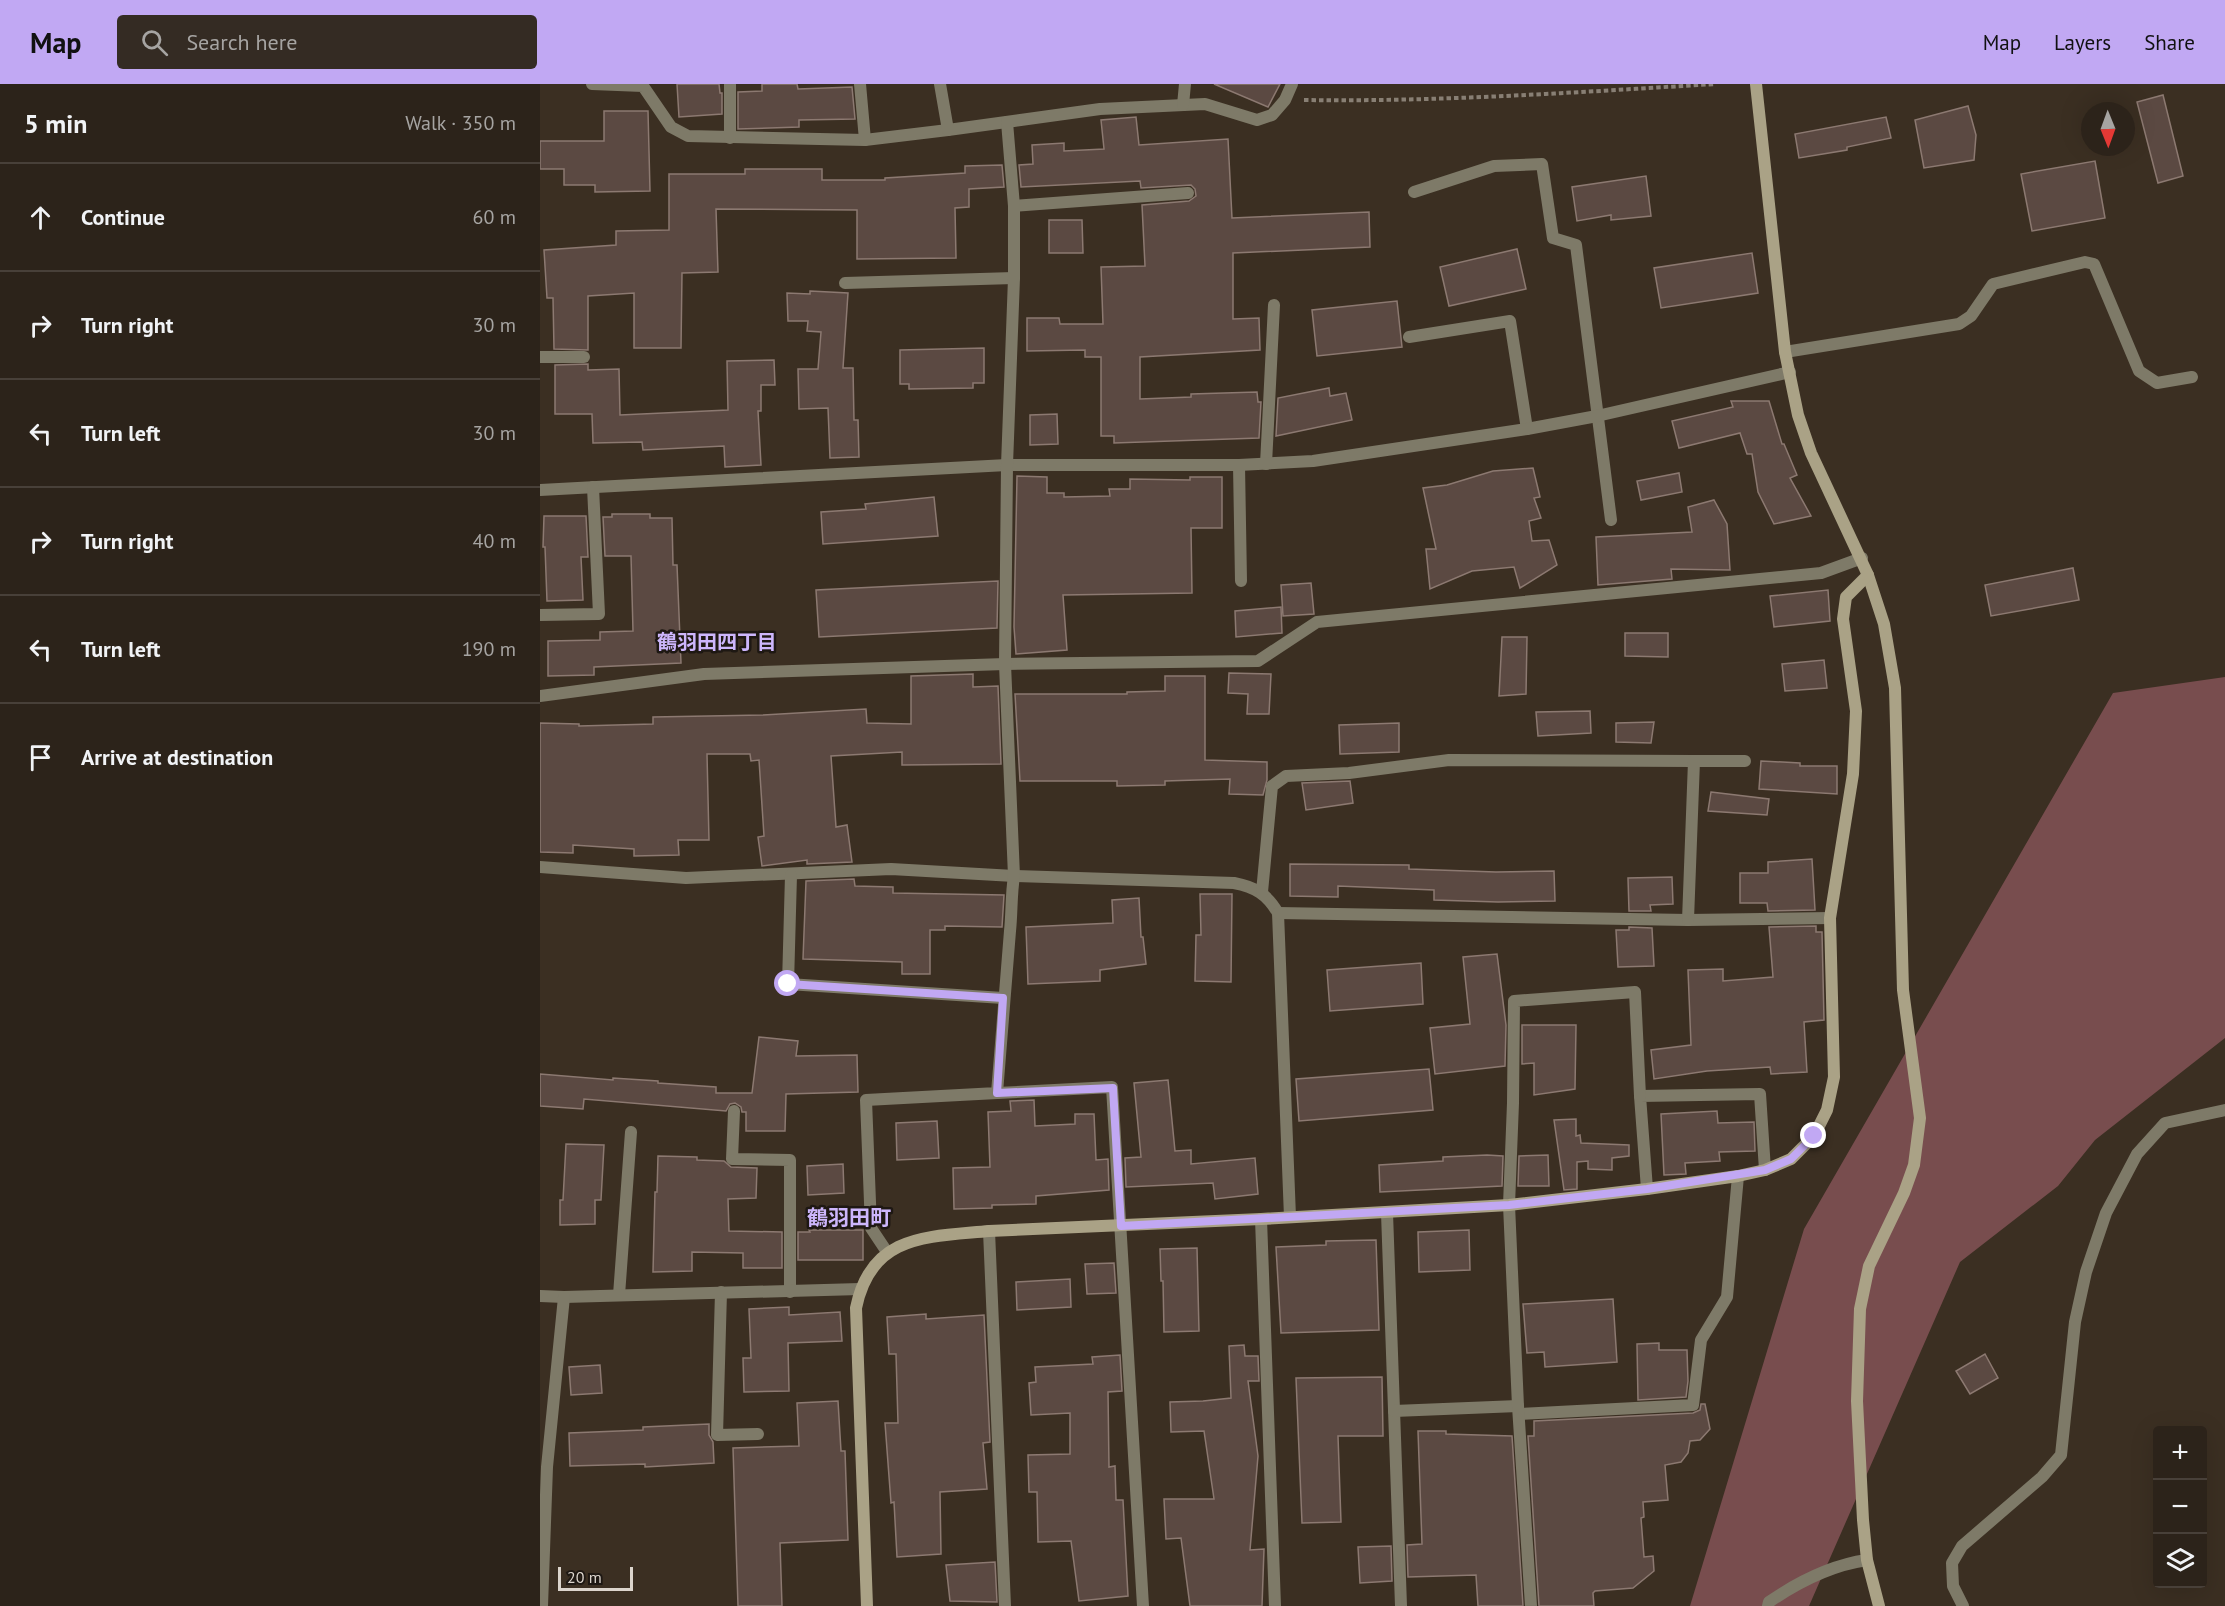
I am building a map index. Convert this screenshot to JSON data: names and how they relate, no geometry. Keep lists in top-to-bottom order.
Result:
{
  "districts": ["鶴羽田四丁目", "鶴羽田町"],
  "scale_bar": "20 m",
  "north": "bottom",
  "page": {
    "header": "Map",
    "search": "Search here",
    "nav": ["Map", "Layers", "Share"],
    "heading": ["5 min", "Walk · 350 m"],
    "list": [
      ["Continue", "60 m"],
      ["Turn right", "30 m"],
      ["Turn left", "30 m"],
      ["Turn right", "40 m"],
      ["Turn left", "190 m"],
      "Arrive at destination"
    ],
    "map_buttons": ["+", "−"],
    "scale": "20 m"
  }
}
